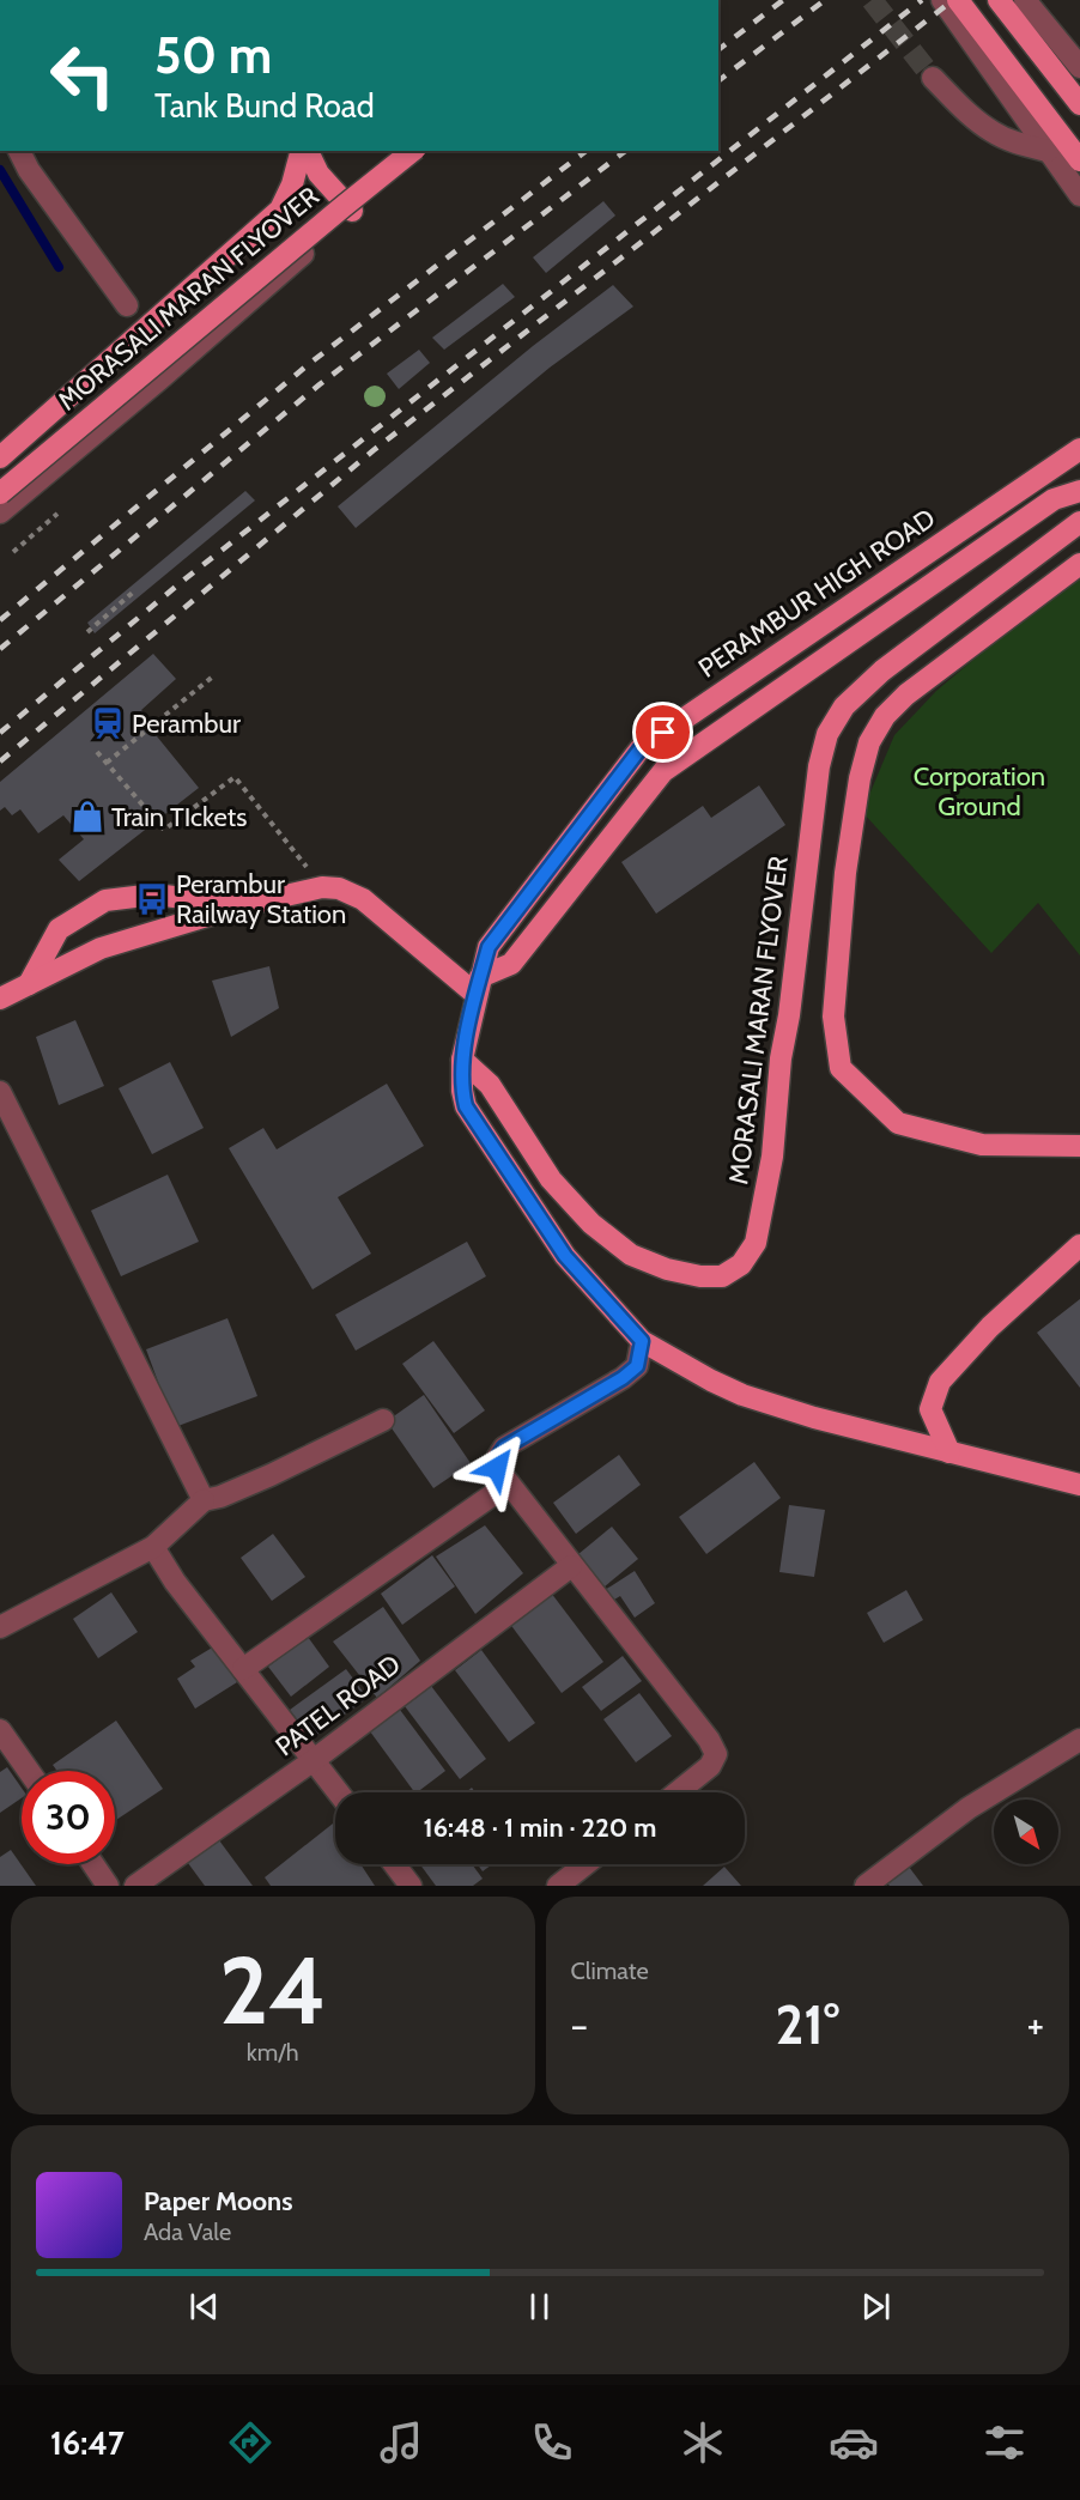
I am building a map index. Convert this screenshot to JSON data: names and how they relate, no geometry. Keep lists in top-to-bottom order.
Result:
{
  "streets": {
    "main road": ["MORASALI MARAN FLYOVER", "PERAMBUR HIGH ROAD"],
    "street": ["PATEL ROAD"]
  },
  "crossings": [
    ["MORASALI MARAN FLYOVER", "PERAMBUR HIGH ROAD"]
  ],
  "parks": ["Corporation Ground"],
  "places": {
    "station": ["Perambur"],
    "shop": ["Train TIckets"],
    "bus stop": ["Perambur Railway Station"]
  },
  "north": "bottom right",
  "page": {
    "turn": ["50 m", "Tank Bund Road"],
    "limit": "30",
    "trip": "16:48 · 1 min · 220 m",
    "tile": [
      ["24", "km/h"],
      "Climate"
    ],
    "heat": ["−", "21°", "+"],
    "song": ["Paper Moons", "Ada Vale"],
    "tabs": "16:47"
  }
}
